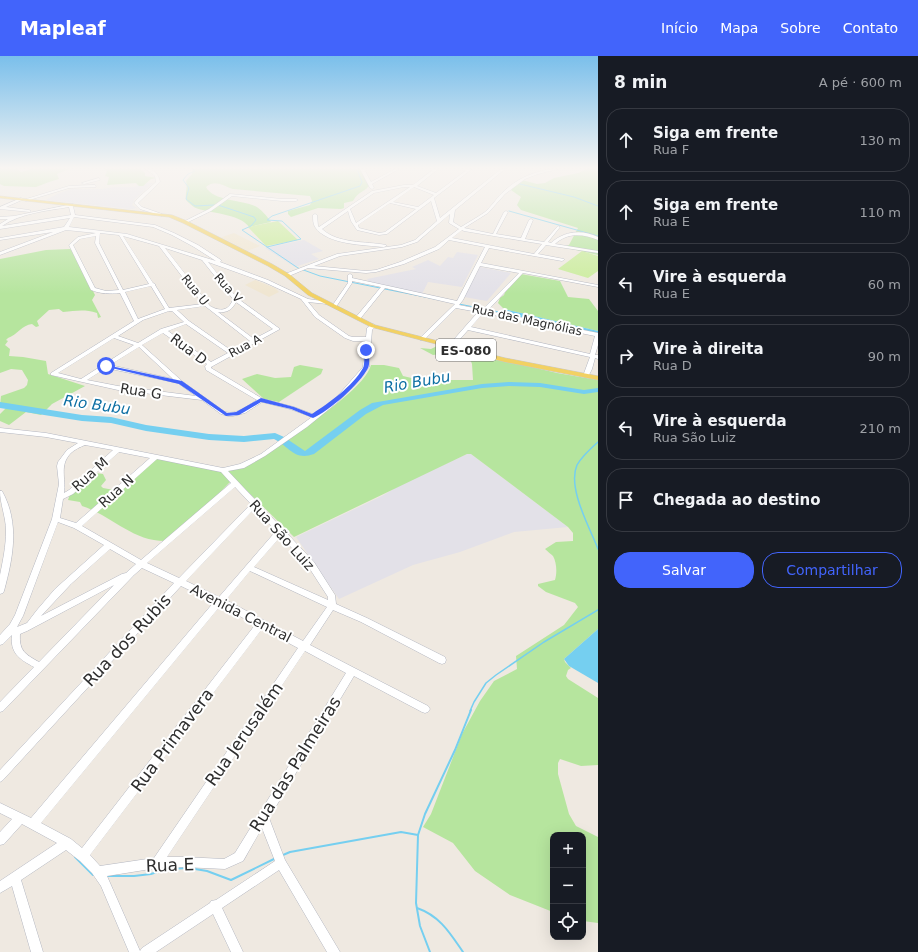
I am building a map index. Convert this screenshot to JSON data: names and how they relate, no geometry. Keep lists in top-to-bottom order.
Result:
{
  "streets": {
    "main road": ["ES-080"],
    "street": [
      "Rua V",
      "Rua U",
      "Rua das Magnólias",
      "Rua A",
      "Rua D",
      "Rua G",
      "Rua M",
      "Rua N",
      "Rua São Luiz",
      "Avenida Central",
      "Rua dos Rubis",
      "Rua Jerusalém",
      "Rua Primavera",
      "Rua das Palmeiras",
      "Rua E"
    ]
  },
  "crossings": [
    ["Rua V", "Rua U"],
    ["Rua V", "Rua A"],
    ["Rua A", "Rua D"],
    ["Rua N", "Avenida Central"],
    ["Rua São Luiz", "Rua dos Rubis"],
    ["Rua São Luiz", "Rua Jerusalém"],
    ["Avenida Central", "Rua dos Rubis"],
    ["Avenida Central", "Rua Jerusalém"],
    ["Avenida Central", "Rua Primavera"],
    ["Avenida Central", "Rua das Palmeiras"],
    ["Rua Jerusalém", "Rua E"],
    ["Rua das Palmeiras", "Rua E"]
  ],
  "water": ["Rio Bubu"],
  "page": {
    "header": "Mapleaf",
    "nav": [
      "Início",
      "Mapa",
      "Sobre",
      "Contato"
    ],
    "heading": ["8 min", "A pé · 600 m"],
    "list": [
      ["Siga em frente", "Rua F", "130 m"],
      ["Siga em frente", "Rua E", "110 m"],
      ["Vire à esquerda", "Rua E", "60 m"],
      ["Vire à direita", "Rua D", "90 m"],
      ["Vire à esquerda", "Rua São Luiz", "210 m"],
      "Chegada ao destino"
    ],
    "buttons": ["Salvar", "Compartilhar"],
    "map_buttons": ["+", "−"]
  }
}
